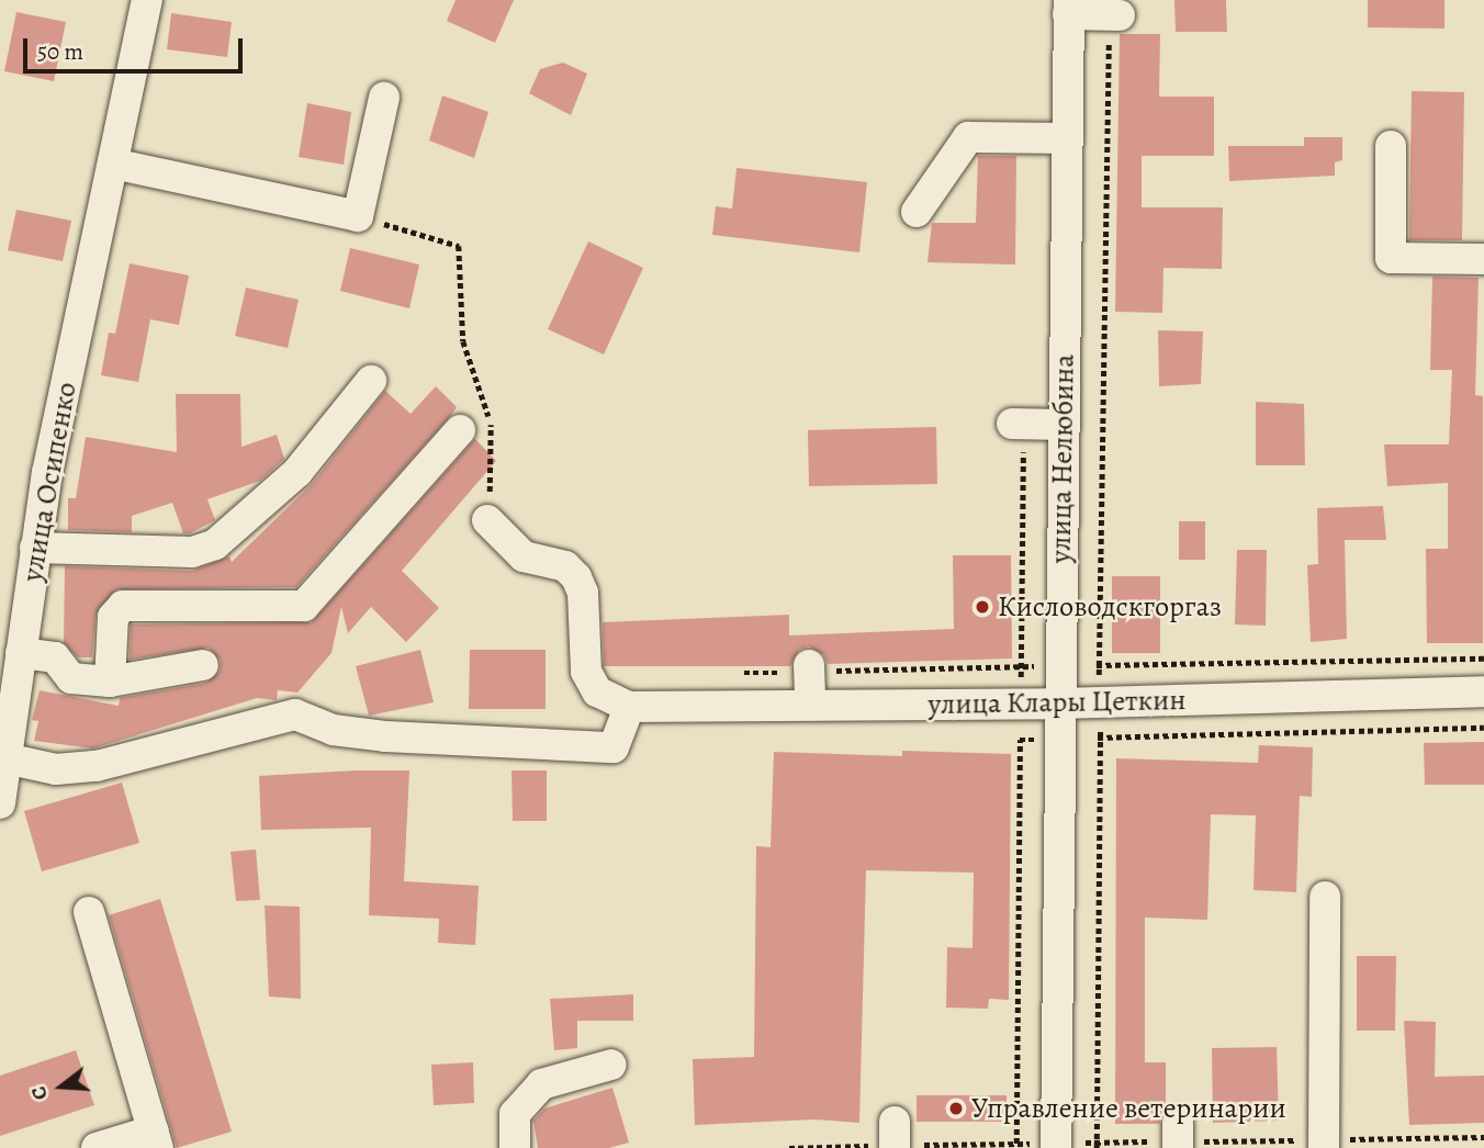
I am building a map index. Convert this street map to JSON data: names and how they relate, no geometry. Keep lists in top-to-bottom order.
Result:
{
  "streets": {
    "street": ["улица Нелюбина", "улица Осипенко", "улица Клары Цеткин"]
  },
  "crossings": [
    ["улица Нелюбина", "улица Клары Цеткин"]
  ],
  "places": ["Кисловодскгоргаз", "Управление ветеринарии"],
  "scale_bar": "50 m",
  "north": "left"
}
